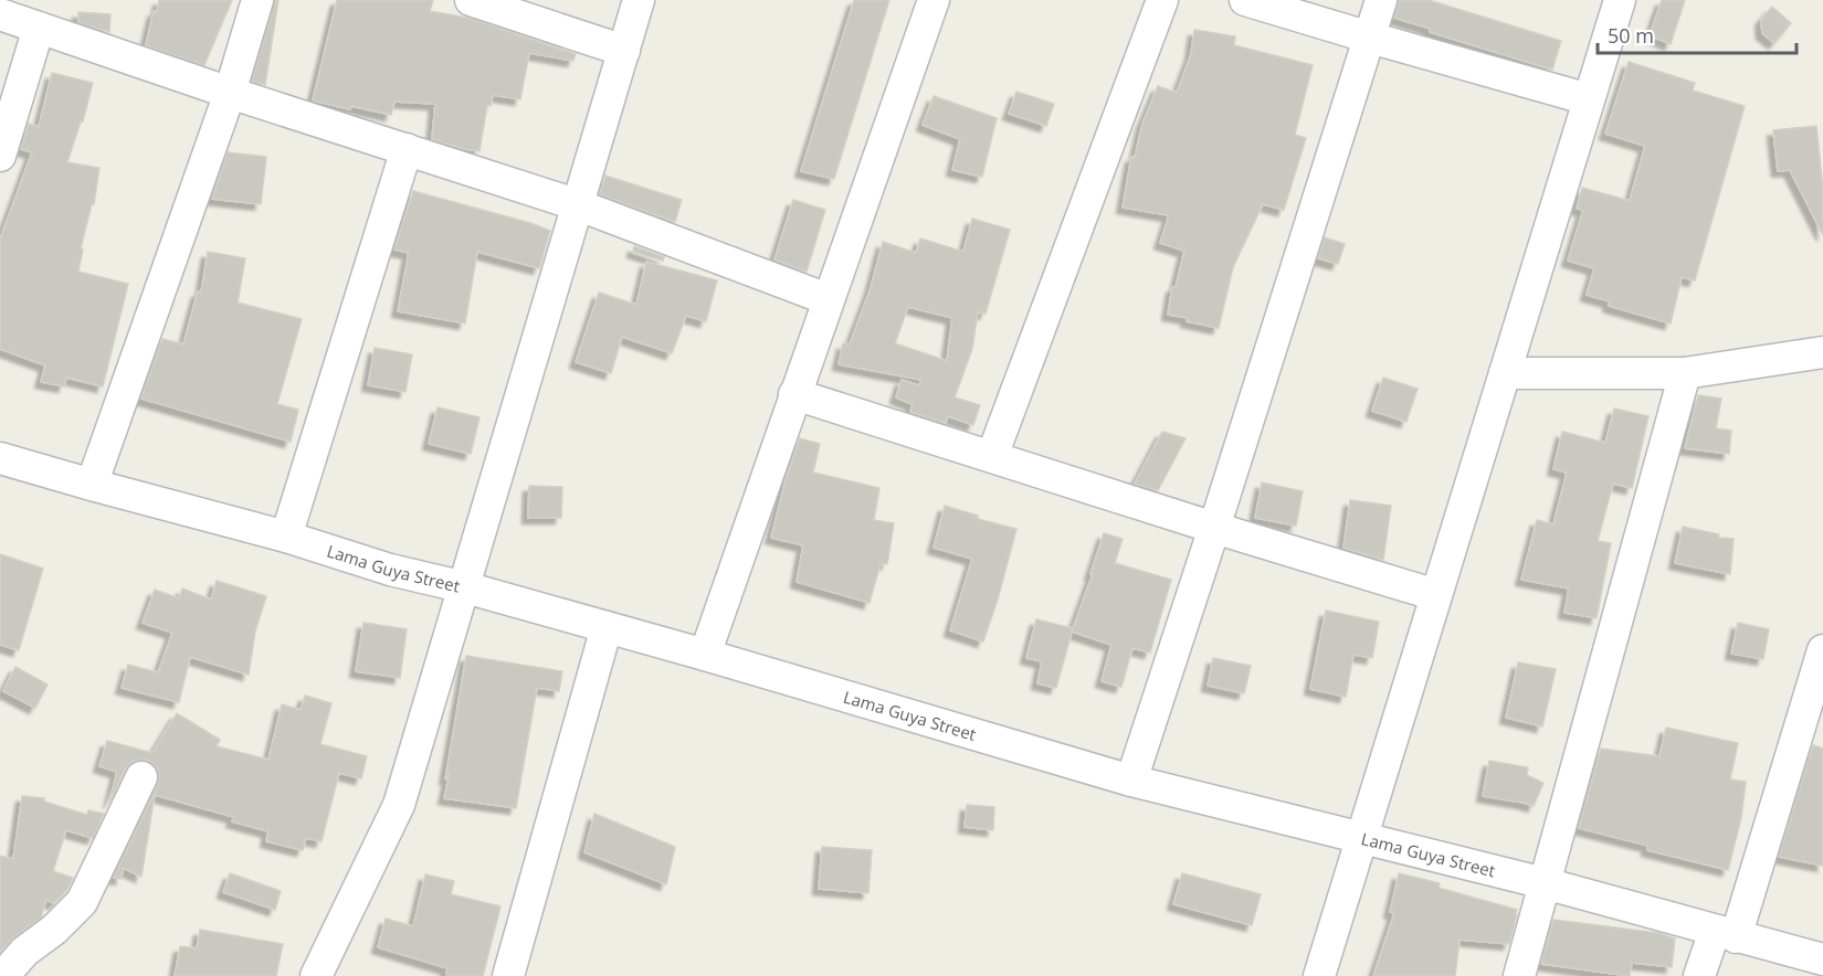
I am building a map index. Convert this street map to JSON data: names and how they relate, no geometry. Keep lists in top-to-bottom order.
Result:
{
  "streets": {
    "street": ["Lama Guya Street"]
  },
  "scale_bar": "50 m"
}
